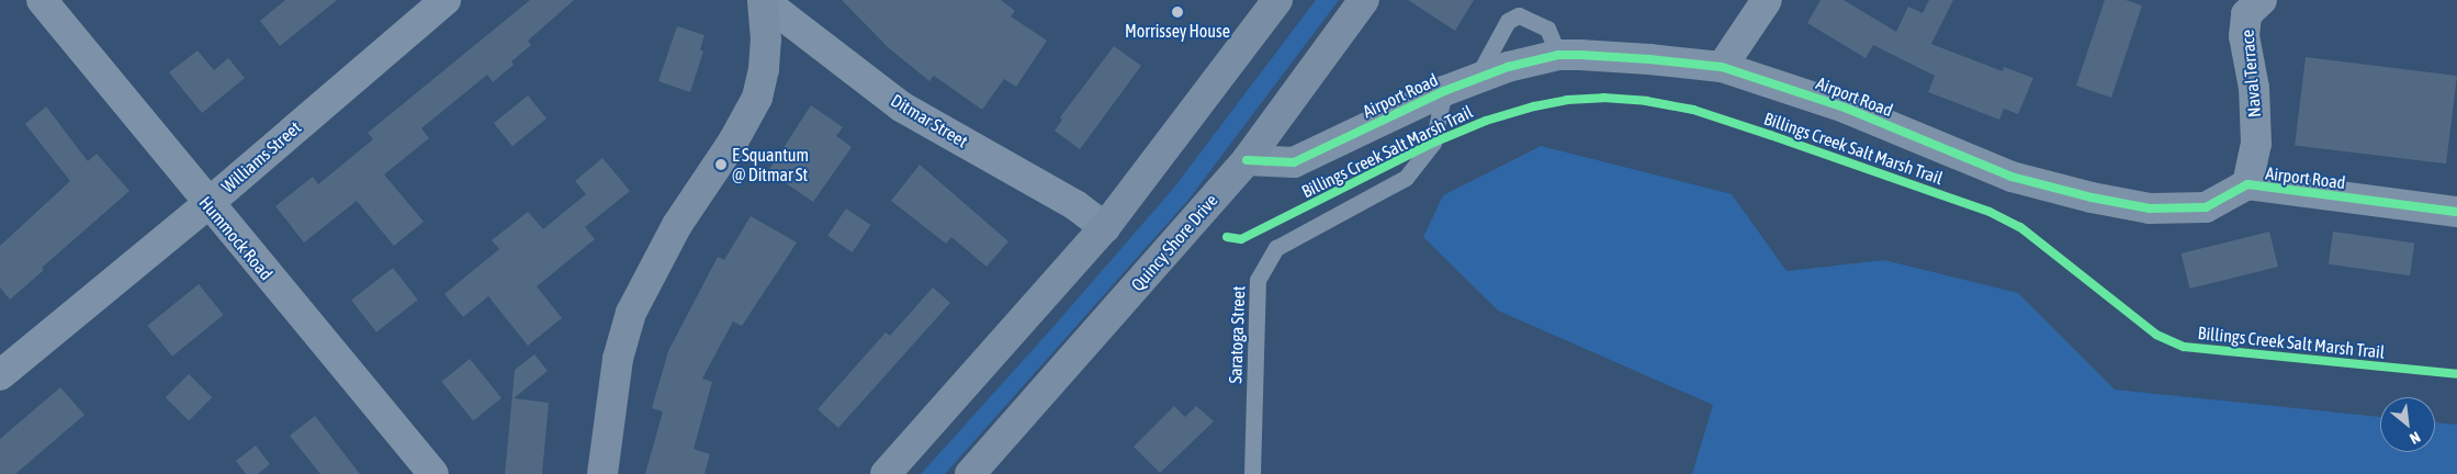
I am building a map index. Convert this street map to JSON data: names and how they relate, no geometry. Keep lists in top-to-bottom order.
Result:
{
  "streets": {
    "main road": ["Quincy Shore Drive"],
    "street": [
      "Naval Terrace",
      "Airport Road",
      "Ditmar Street",
      "Williams Street",
      "Hummock Road"
    ],
    "lane": ["Saratoga Street"],
    "cycle path": ["Billings Creek Salt Marsh Trail"]
  },
  "crossings": [
    ["Naval Terrace", "Airport Road"],
    ["Airport Road", "Quincy Shore Drive"],
    ["Airport Road", "Saratoga Street"],
    ["Williams Street", "Hummock Road"]
  ],
  "places": ["Morrissey House", "E Squantum @ Ditmar St"],
  "north": "bottom right"
}
